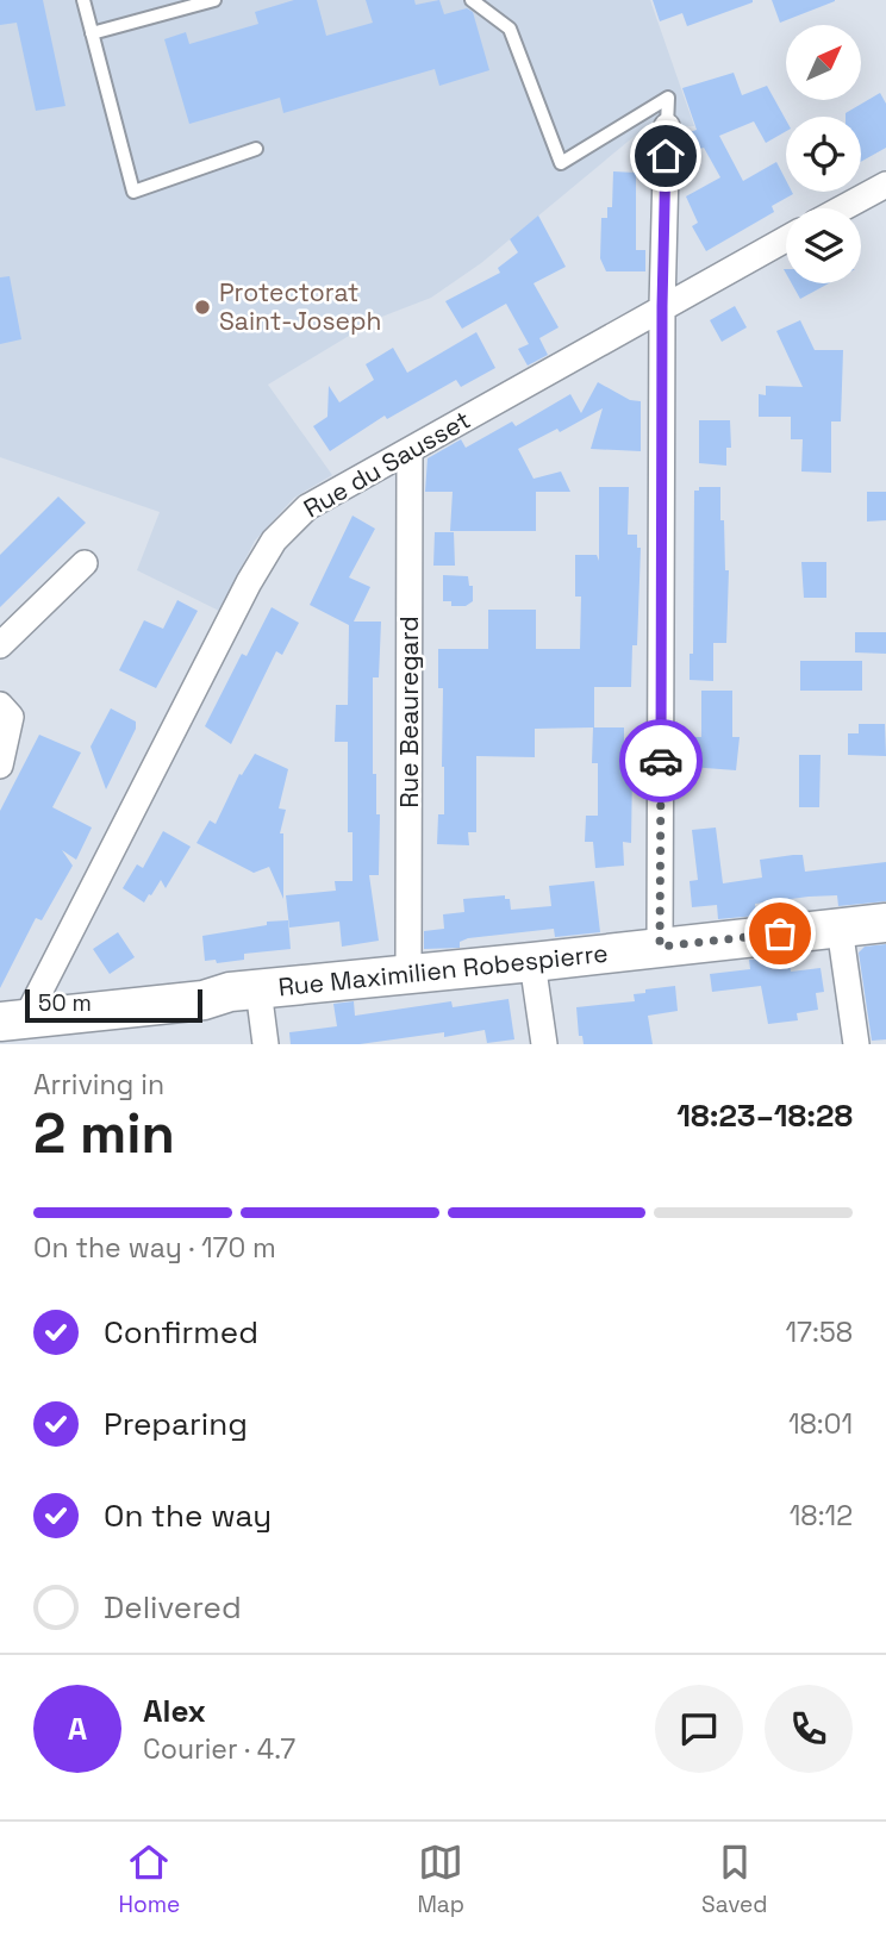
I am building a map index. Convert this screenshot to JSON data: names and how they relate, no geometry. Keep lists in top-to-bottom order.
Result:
{
  "streets": {
    "street": ["Rue du Sausset", "Rue Beauregard", "Rue Maximilien Robespierre"]
  },
  "crossings": [
    ["Rue du Sausset", "Rue Beauregard"],
    ["Rue du Sausset", "Rue Maximilien Robespierre"],
    ["Rue Beauregard", "Rue Maximilien Robespierre"]
  ],
  "places": ["Protectorat Saint-Joseph"],
  "scale_bar": "50 m",
  "north": "top right",
  "page": {
    "scale": "50 m",
    "heading": ["2 min", "Arriving in", "18:23–18:28"],
    "panel": ["Alex", "Courier · 4.7"],
    "bar": "On the way · 170 m",
    "list": [
      ["Confirmed", "17:58"],
      ["Preparing", "18:01"],
      ["On the way", "18:12"],
      "Delivered"
    ],
    "round": "A",
    "tabs": ["Home", "Map", "Saved"]
  }
}
